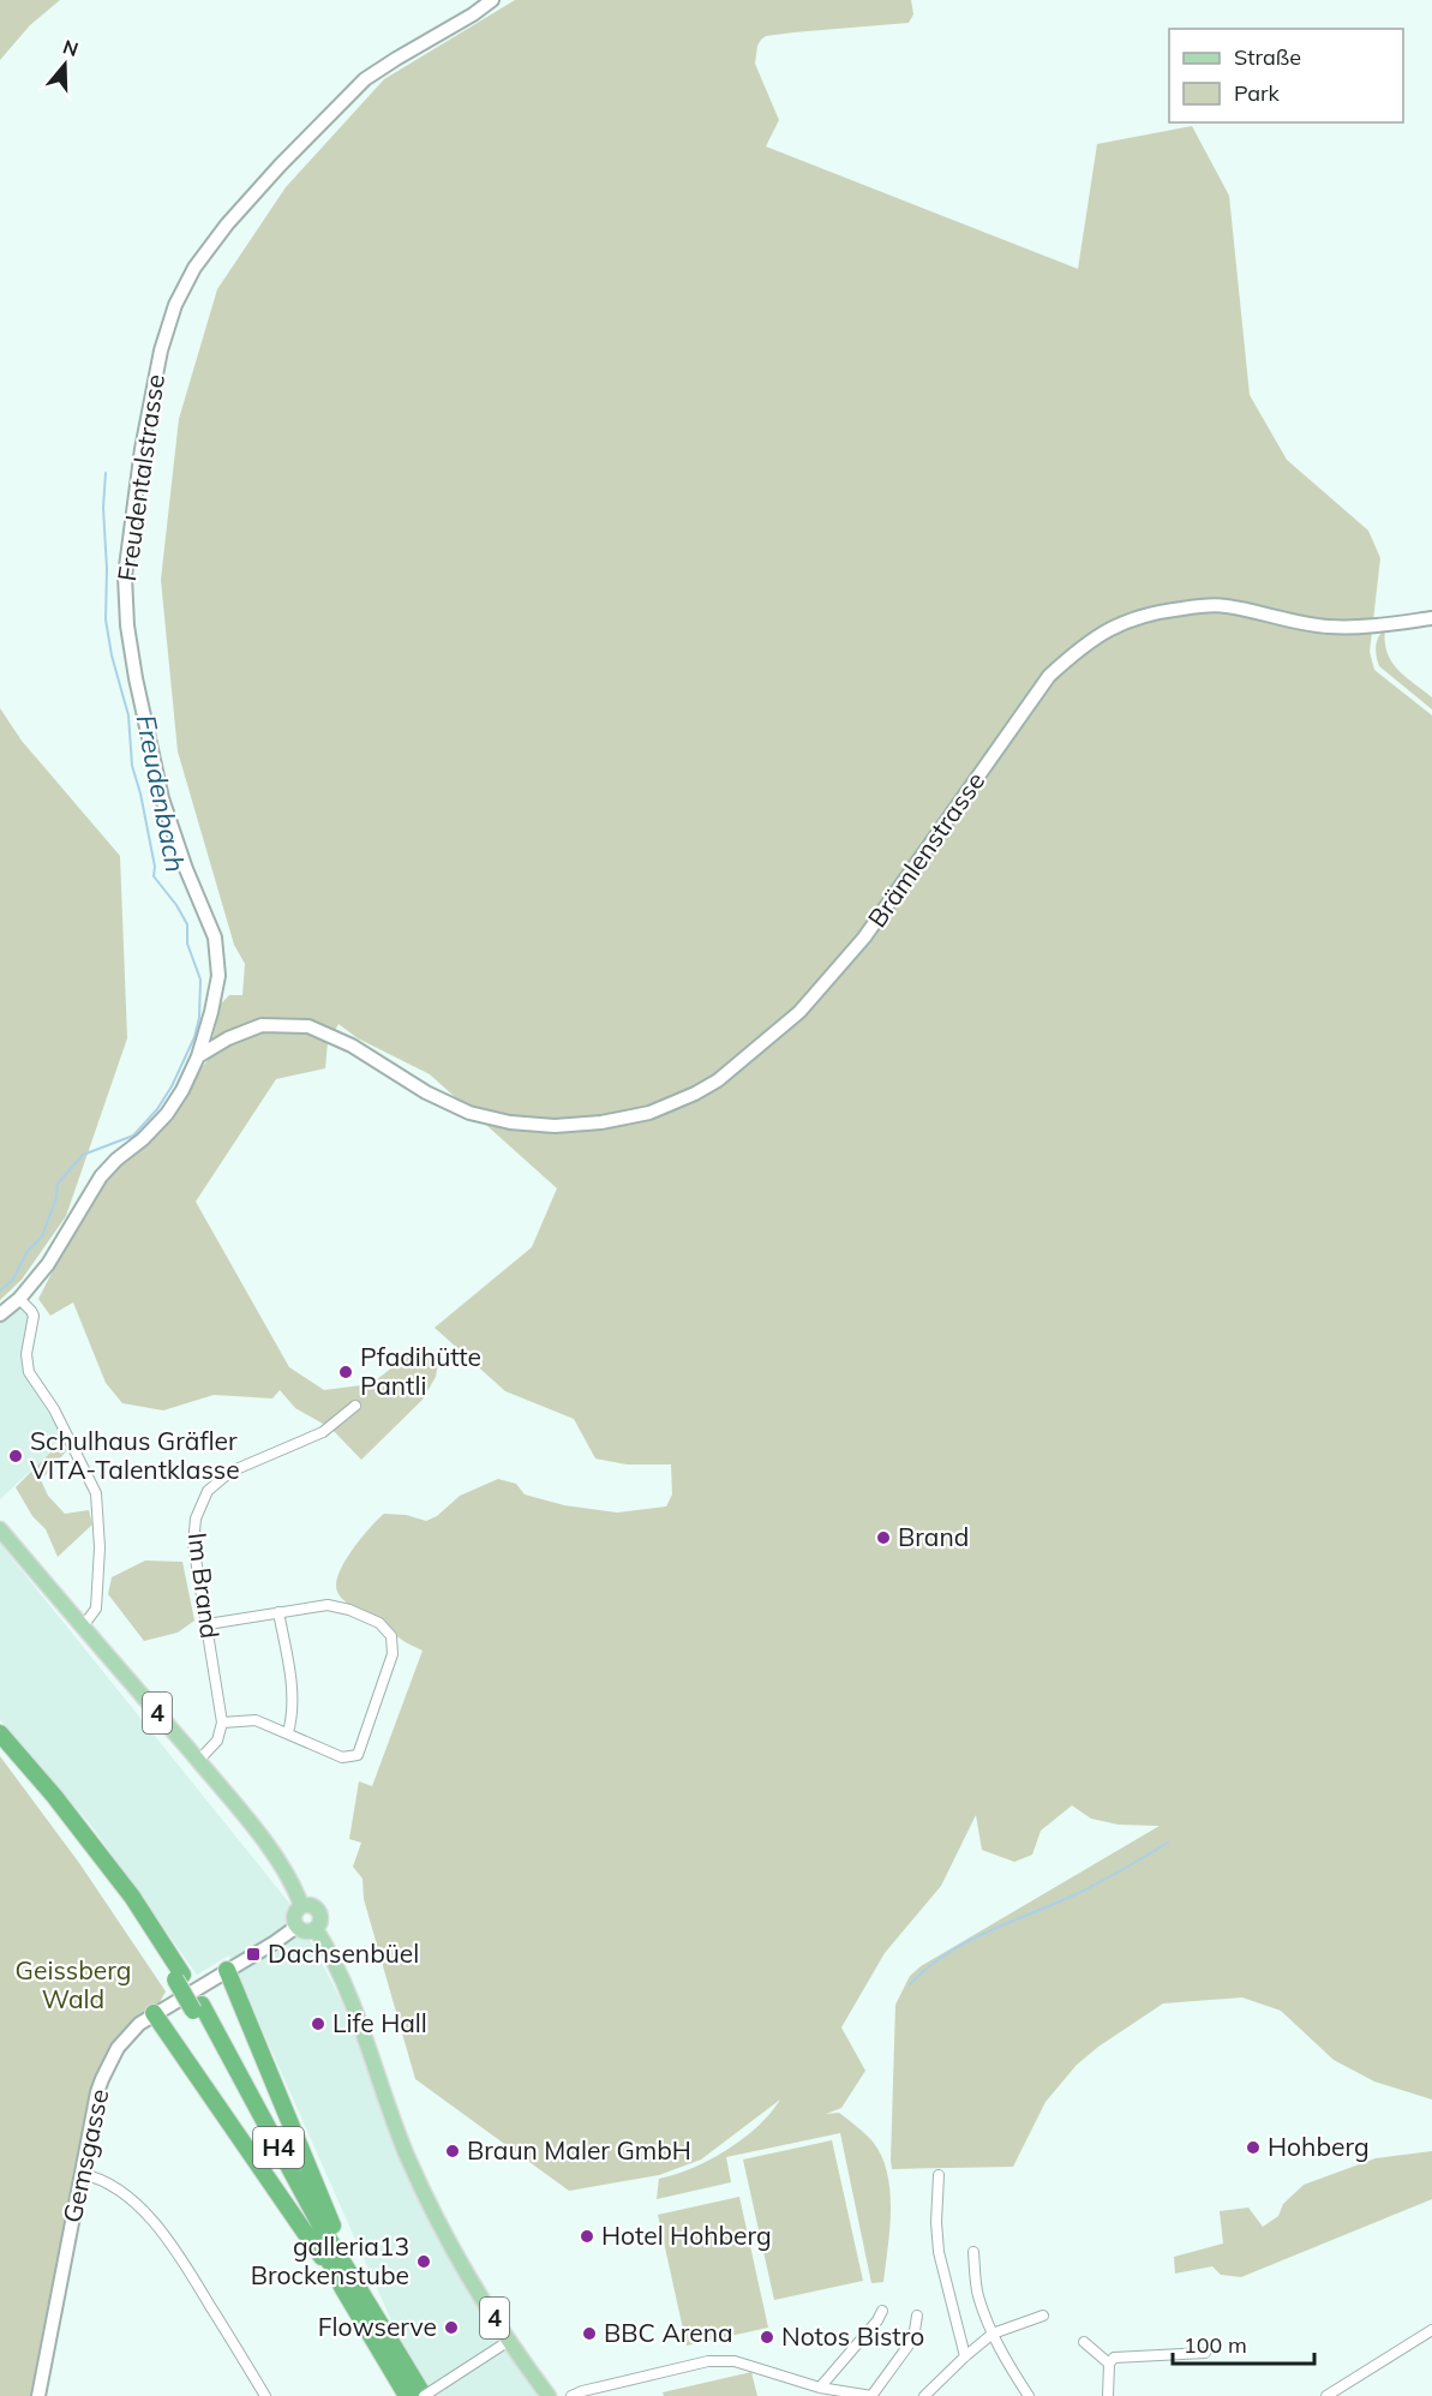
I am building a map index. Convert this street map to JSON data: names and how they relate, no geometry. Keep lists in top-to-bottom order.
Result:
{
  "streets": {
    "highway": ["H4"],
    "main road": ["4"],
    "street": [
      "Freudentalstrasse",
      "Brämlenstrasse",
      "Im Brand",
      "Gemsgasse"
    ]
  },
  "crossings": [
    ["Freudentalstrasse", "Brämlenstrasse"],
    ["4", "Gemsgasse"]
  ],
  "water": ["Freudenbach"],
  "parks": ["Geissberg Wald"],
  "places": {
    "other": [
      "Pfadihütte Pantli",
      "Schulhaus Gräfler VITA-Talentklasse",
      "Brand",
      "Life Hall",
      "Hohberg",
      "Braun Maler GmbH",
      "Hotel Hohberg",
      "galleria13 Brockenstube",
      "Flowserve",
      "BBC Arena",
      "Notos Bistro"
    ],
    "transit": ["Dachsenbüel"]
  },
  "legend": ["Straße", "Park"],
  "scale_bar": "100 m",
  "north": "top"
}
